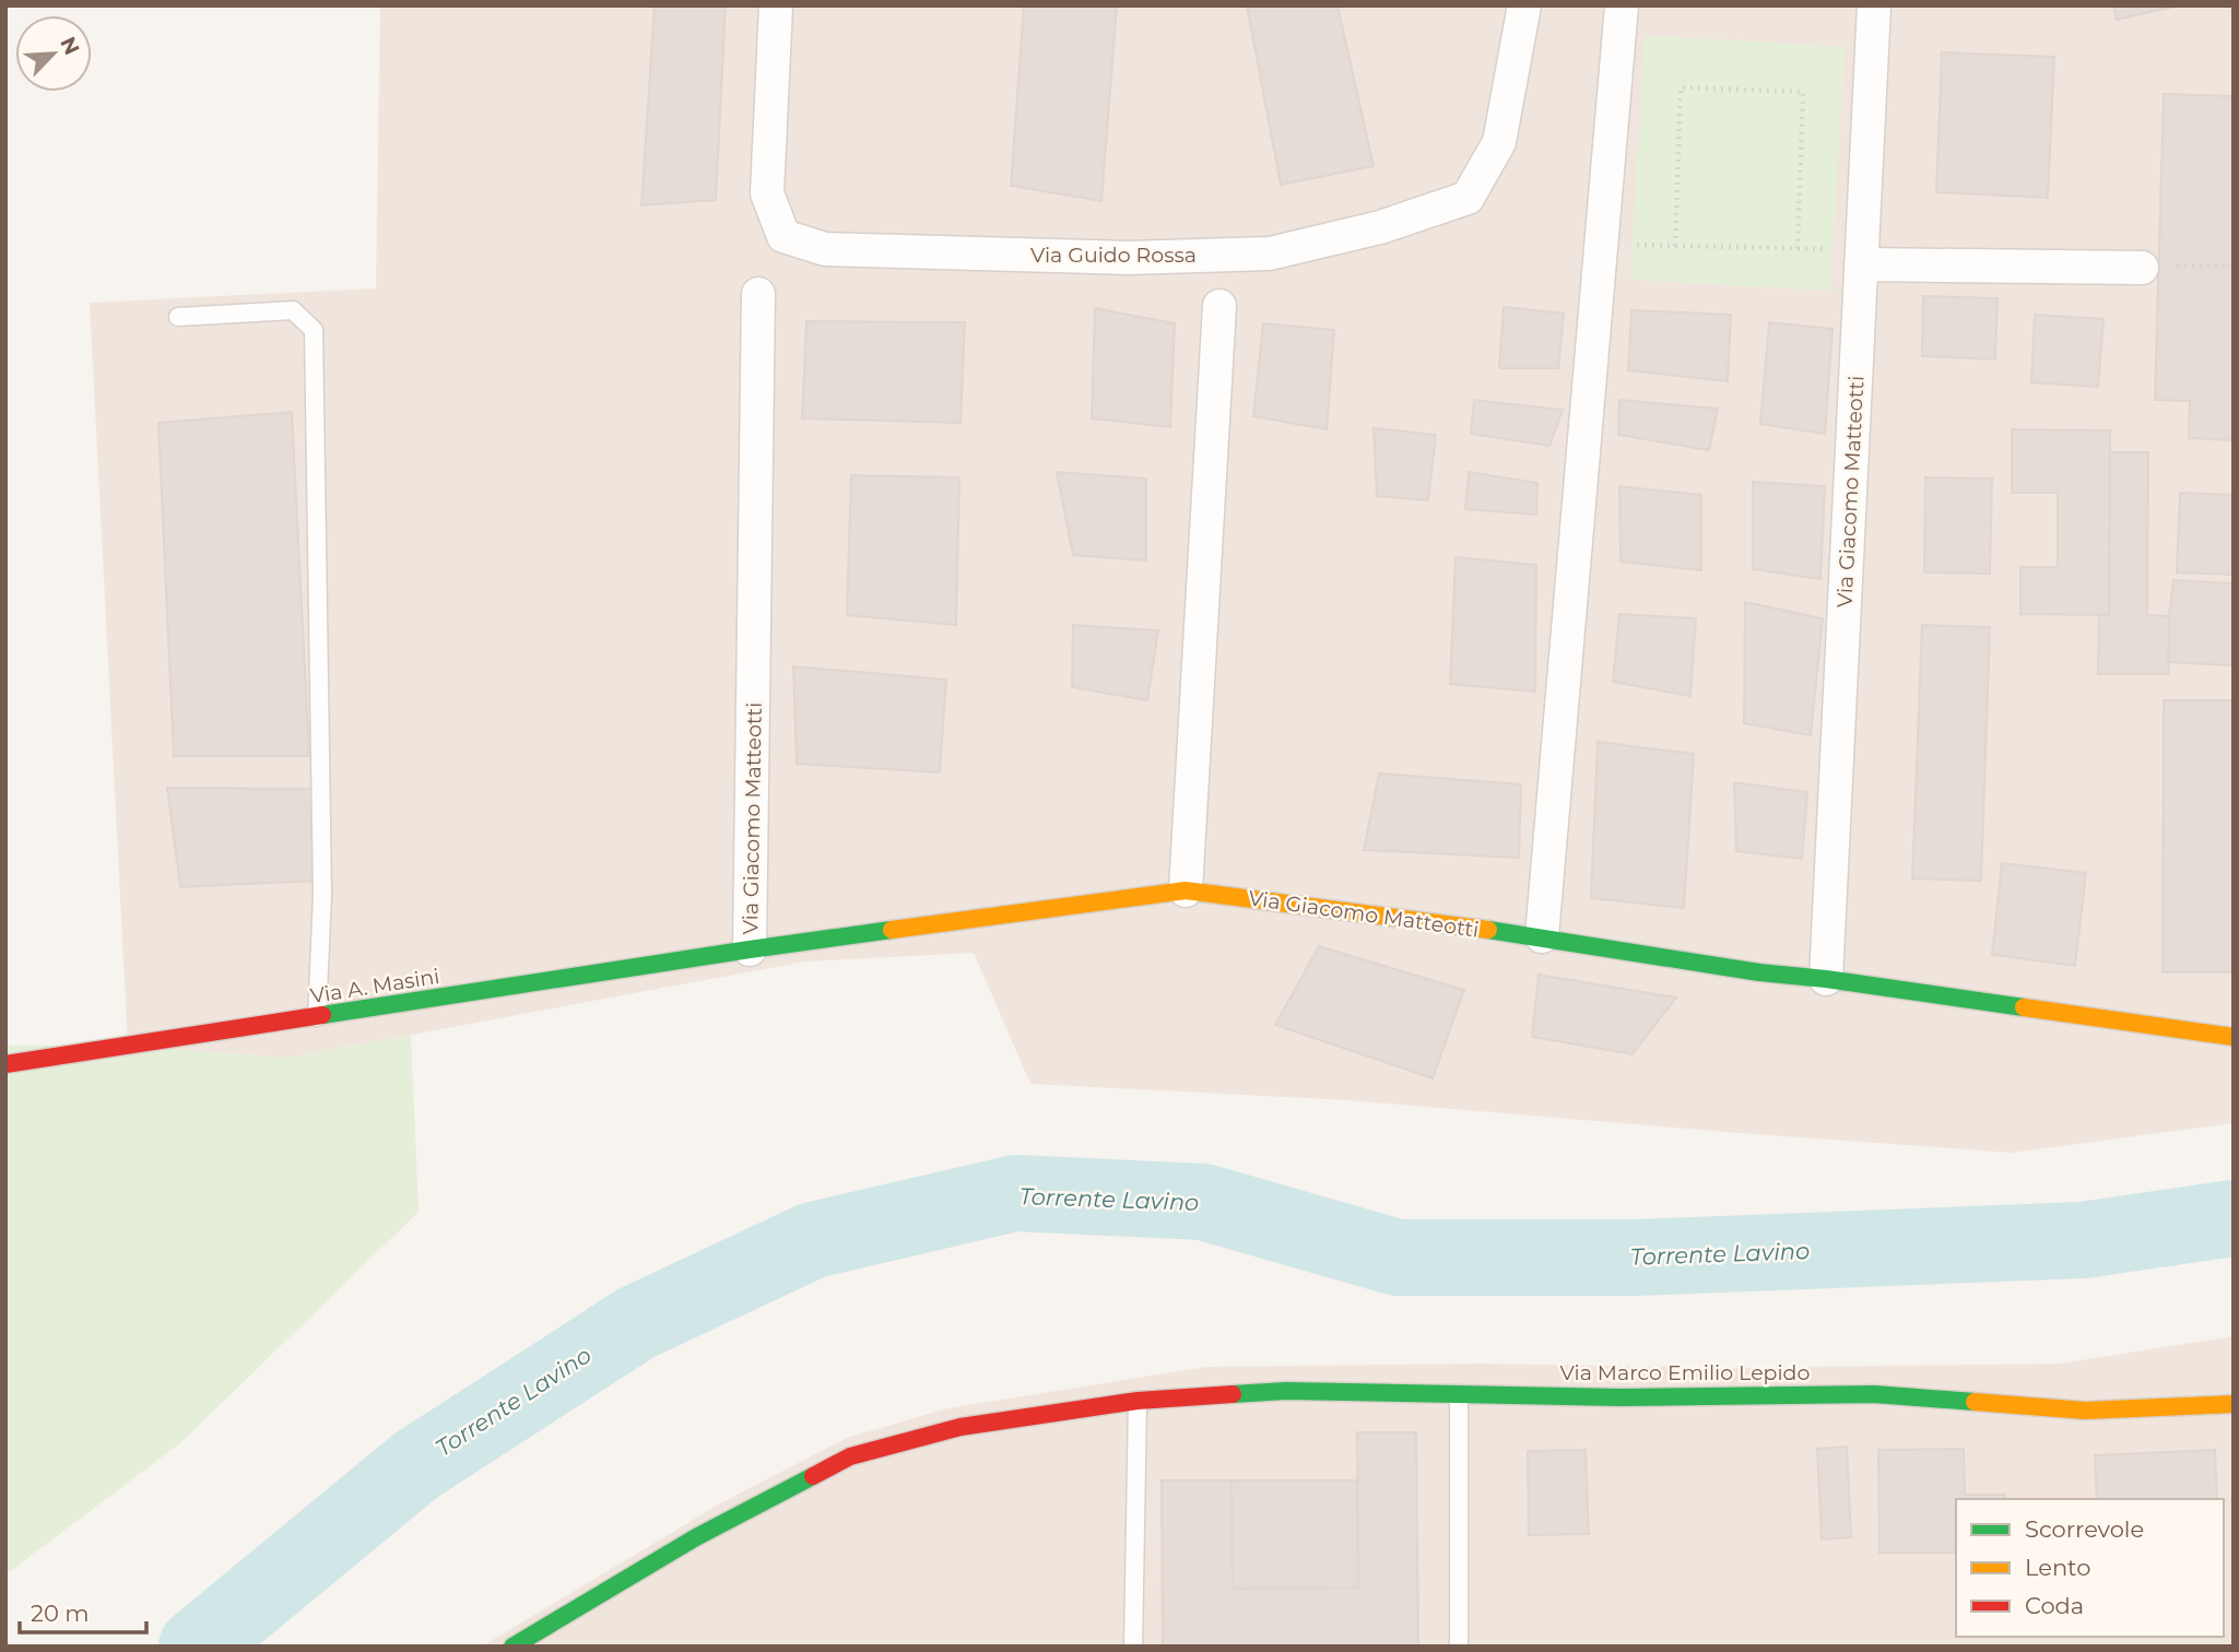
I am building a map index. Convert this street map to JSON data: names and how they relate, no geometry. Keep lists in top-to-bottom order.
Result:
{
  "streets": {
    "street": [
      "Via Guido Rossa",
      "Via Giacomo Matteotti",
      "Via A. Masini",
      "Via Marco Emilio Lepido"
    ]
  },
  "crossings": [
    ["Via Giacomo Matteotti", "Via A. Masini"]
  ],
  "water": ["Torrente Lavino"],
  "legend": ["Scorrevole", "Lento", "Coda"],
  "scale_bar": "20 m",
  "north": "top right"
}
